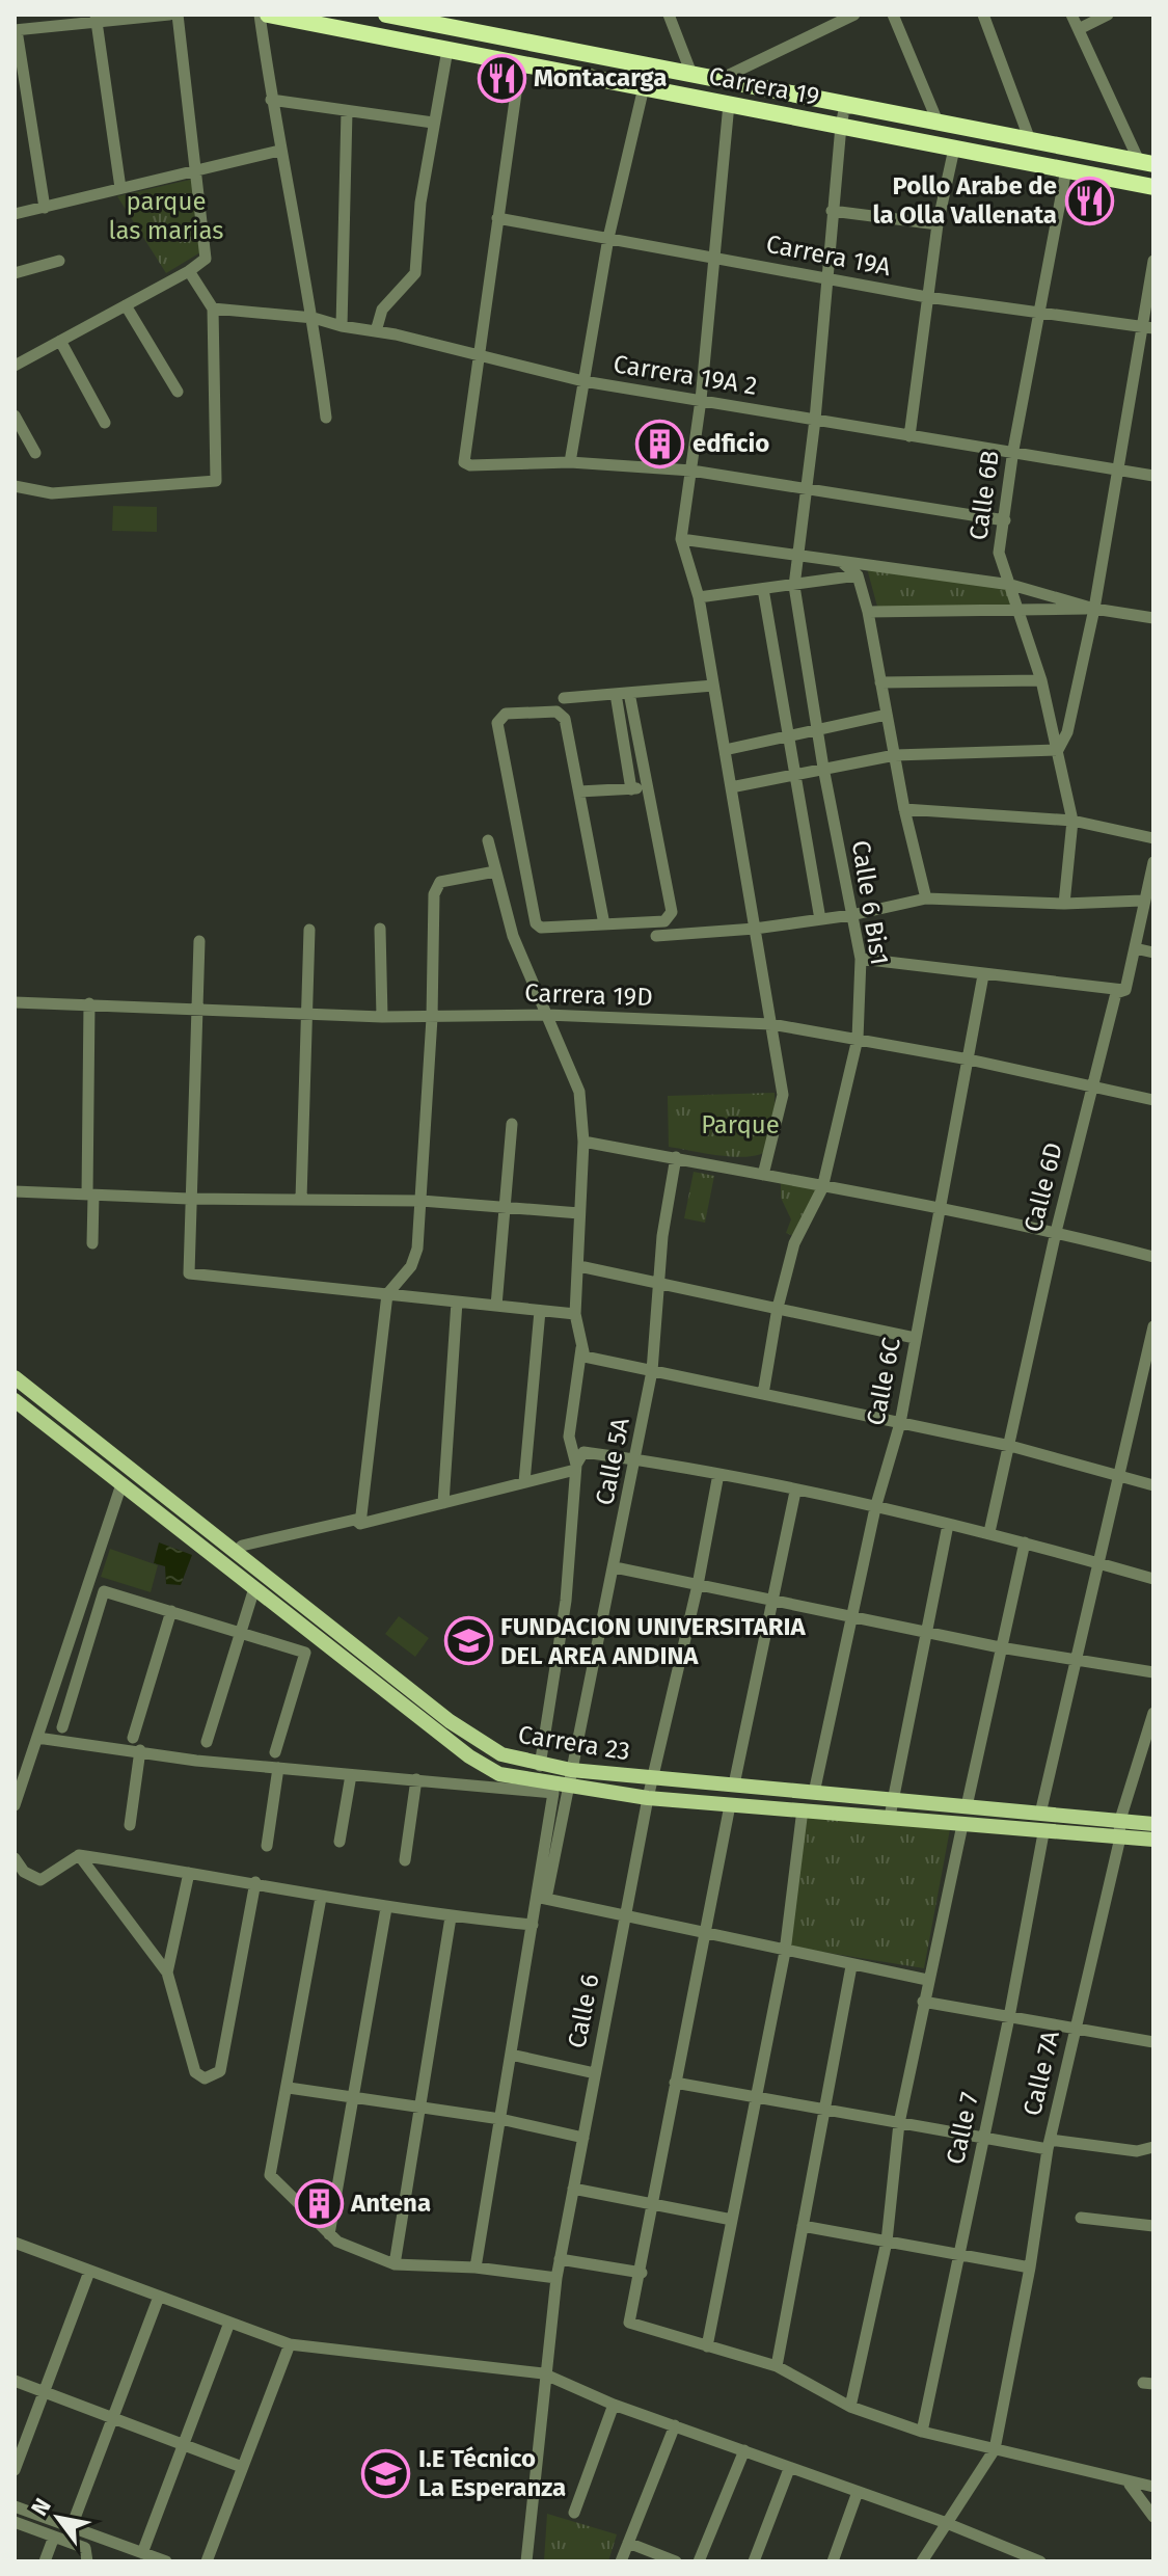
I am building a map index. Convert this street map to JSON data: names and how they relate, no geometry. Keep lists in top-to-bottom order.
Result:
{
  "streets": {
    "highway": ["Carrera 19"],
    "main road": ["Carrera 23"],
    "street": [
      "Carrera 19A",
      "Carrera 19A 2",
      "Calle 6B",
      "Calle 6 Bis1",
      "Carrera 19D",
      "Calle 6D",
      "Calle 6C",
      "Calle 5A",
      "Calle 6",
      "Calle 7A",
      "Calle 7"
    ]
  },
  "crossings": [
    ["Carrera 19", "Calle 6B"],
    ["Carrera 19", "Calle 6 Bis1"],
    ["Carrera 19A", "Calle 6B"],
    ["Carrera 19A", "Calle 6 Bis1"],
    ["Carrera 19A 2", "Calle 6B"],
    ["Carrera 19A 2", "Calle 6 Bis1"],
    ["Calle 6 Bis1", "Carrera 19D"],
    ["Carrera 19D", "Calle 6D"],
    ["Carrera 19D", "Calle 6C"],
    ["Calle 6C", "Carrera 23"],
    ["Calle 5A", "Carrera 23"],
    ["Carrera 23", "Calle 6"],
    ["Carrera 23", "Calle 7A"],
    ["Carrera 23", "Calle 7"]
  ],
  "parks": ["parque las marias", "Parque"],
  "places": {
    "restaurant": ["Montacarga", "Pollo Arabe de la Olla Vallenata"],
    "building": ["edficio", "Antena"],
    "school or university": ["FUNDACION UNIVERSITARIA DEL AREA ANDINA", "I.E Técnico La Esperanza"]
  },
  "north": "top left"
}
